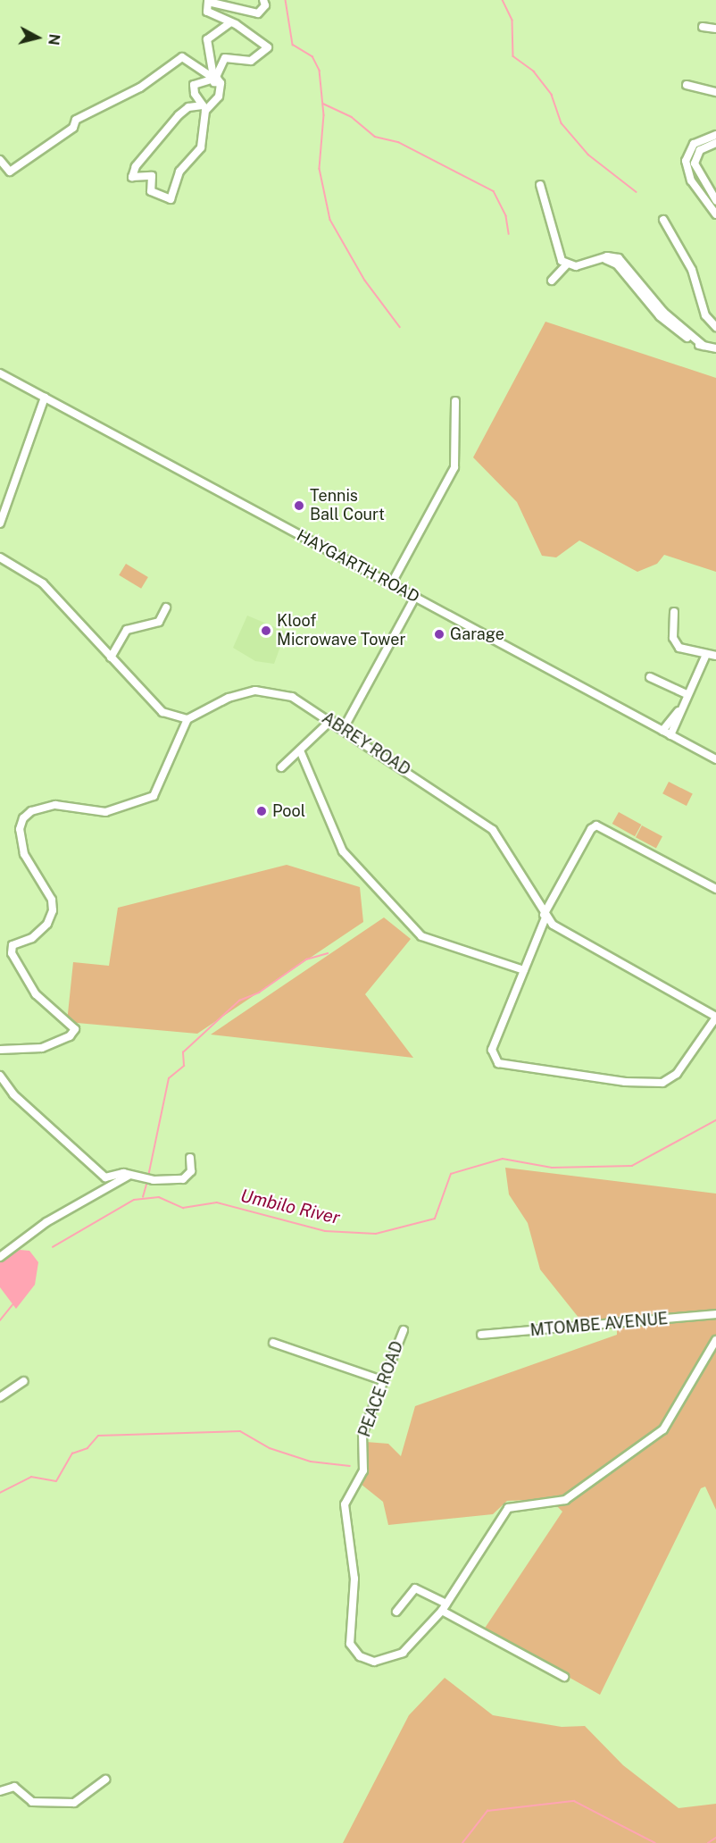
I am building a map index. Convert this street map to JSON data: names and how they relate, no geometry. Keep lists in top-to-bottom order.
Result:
{
  "streets": {
    "street": [
      "HAYGARTH ROAD",
      "ABREY ROAD",
      "MTOMBE AVENUE",
      "PEACE ROAD"
    ]
  },
  "water": ["Umbilo River"],
  "places": [
    "Tennis Ball Court",
    "Kloof Microwave Tower",
    "Garage",
    "Pool"
  ],
  "north": "right"
}
